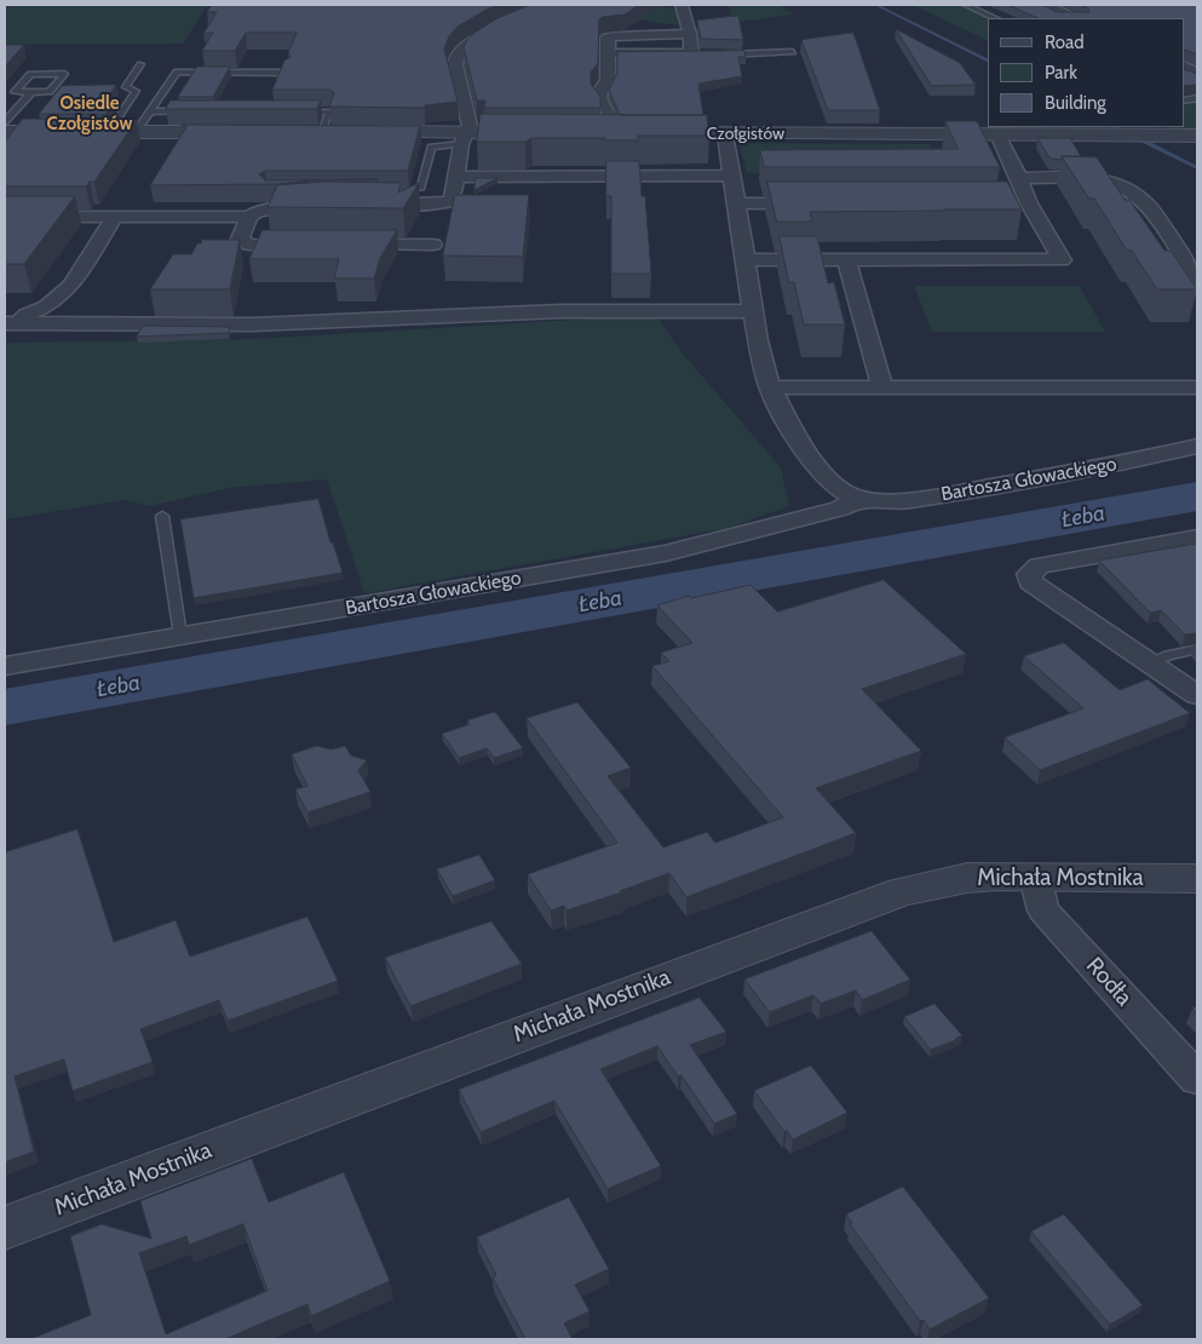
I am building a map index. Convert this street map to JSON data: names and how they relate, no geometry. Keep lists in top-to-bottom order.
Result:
{
  "streets": {
    "street": [
      "Czołgistów",
      "Bartosza Głowackiego",
      "Michała Mostnika",
      "Rodła"
    ]
  },
  "crossings": [
    ["Czołgistów", "Bartosza Głowackiego"],
    ["Michała Mostnika", "Rodła"]
  ],
  "districts": ["Osiedle Czołgistów"],
  "water": ["Łeba"],
  "legend": ["Road", "Park", "Building"]
}
